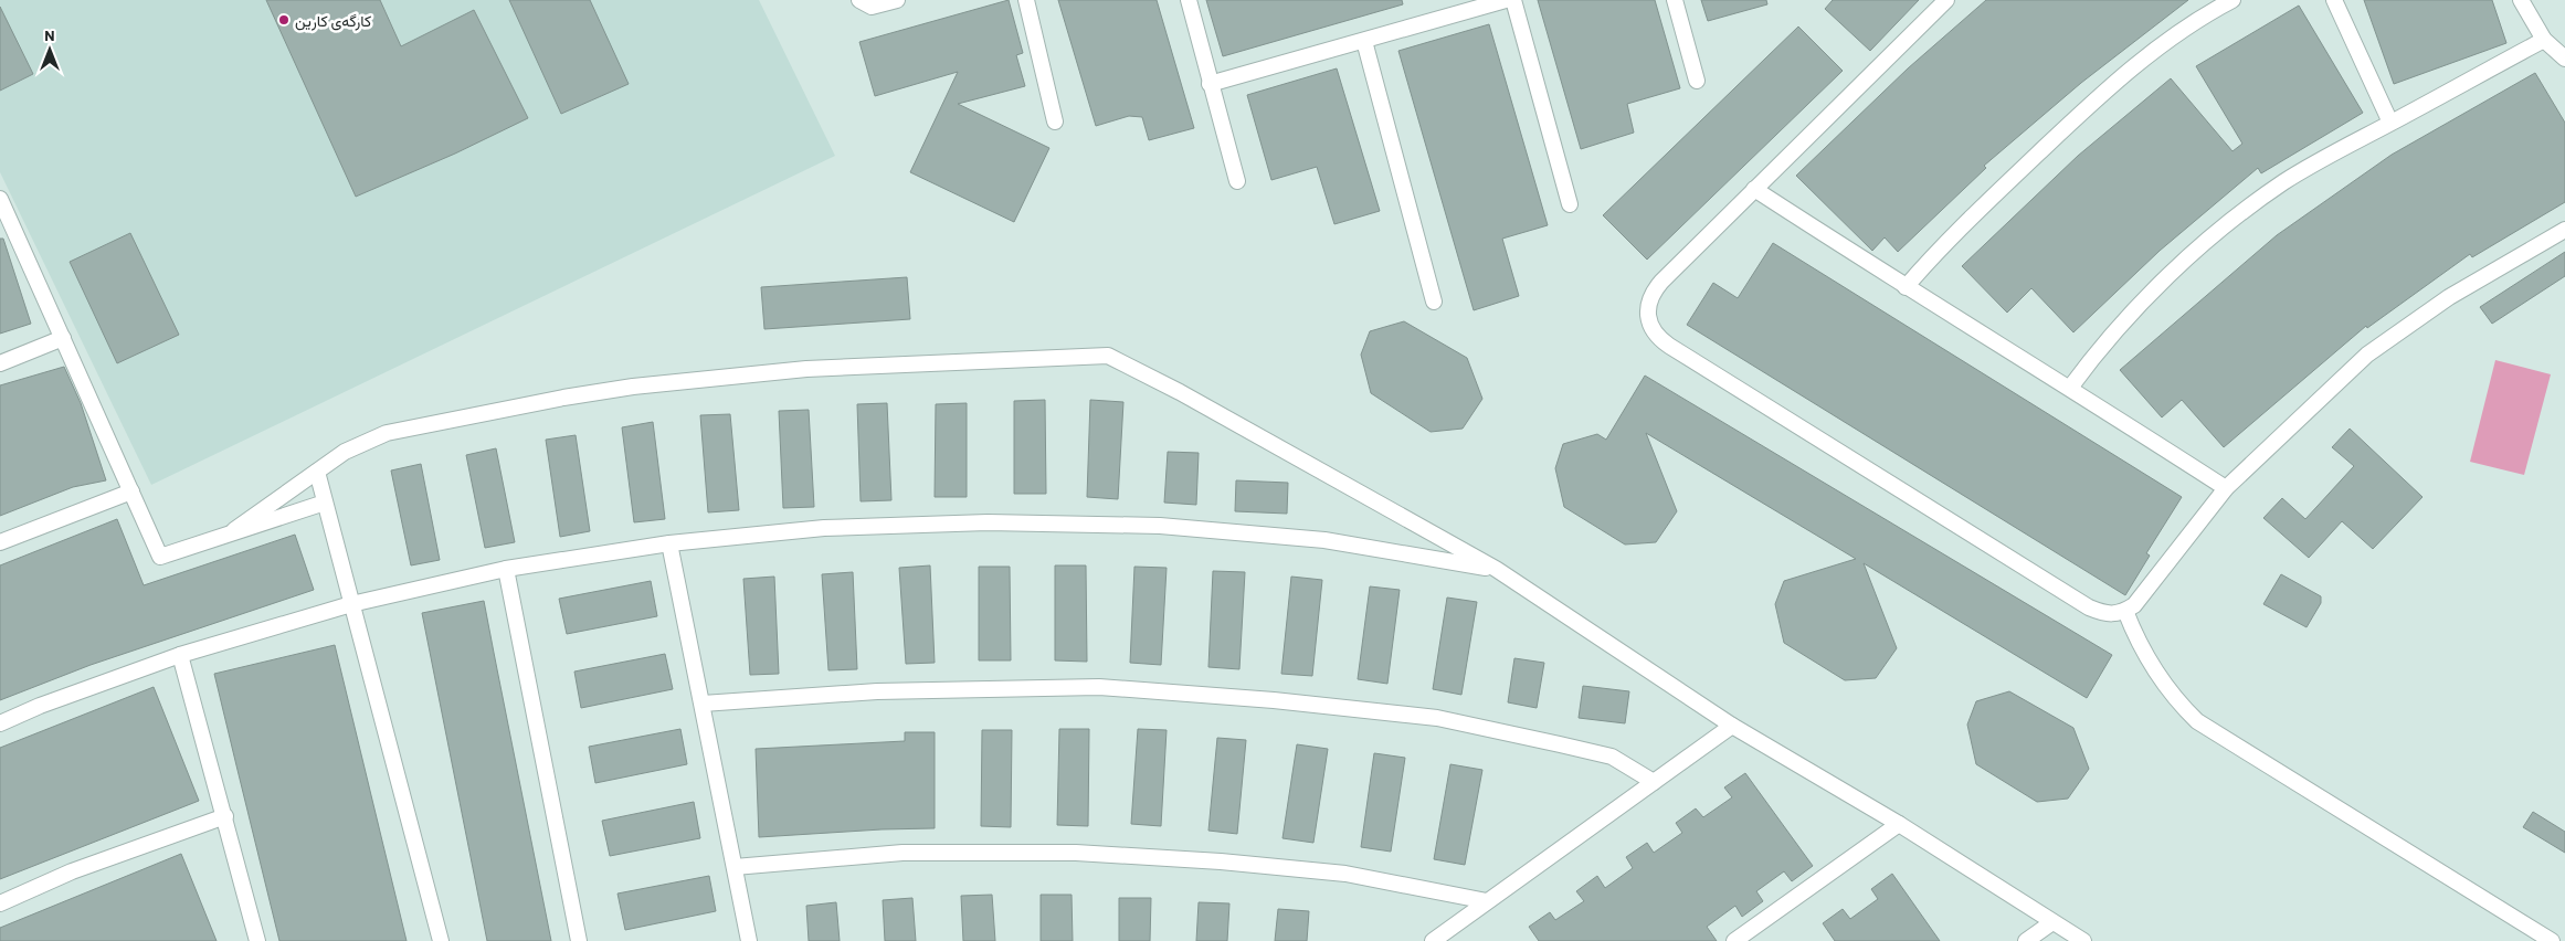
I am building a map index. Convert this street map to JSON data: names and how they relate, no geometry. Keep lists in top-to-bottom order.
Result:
{
  "places": ["کارگەی کارین"],
  "north": "top"
}
